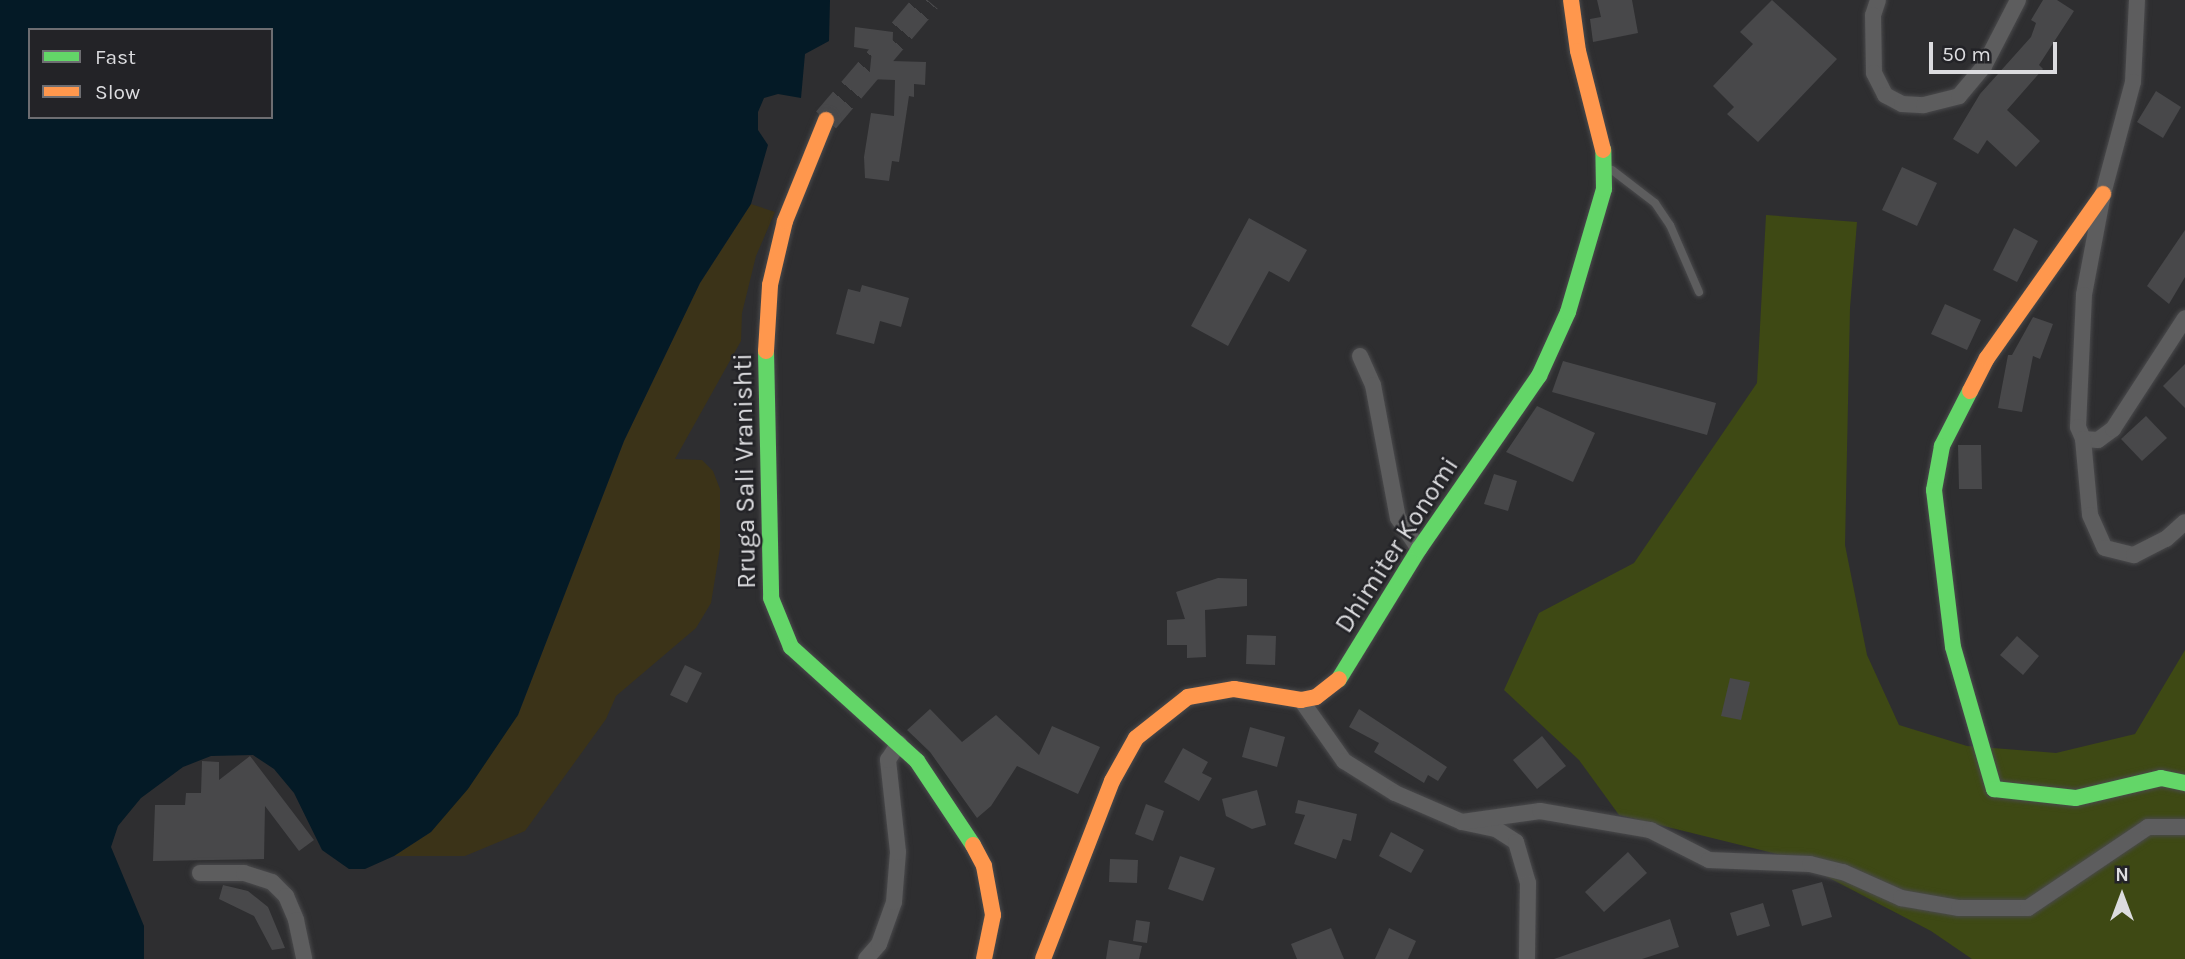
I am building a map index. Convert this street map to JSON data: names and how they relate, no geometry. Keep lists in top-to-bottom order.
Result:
{
  "streets": {
    "main road": ["Rruga Sali Vranishti", "Dhimiter Konomi"]
  },
  "legend": ["Fast", "Slow"],
  "scale_bar": "50 m",
  "north": "top"
}
